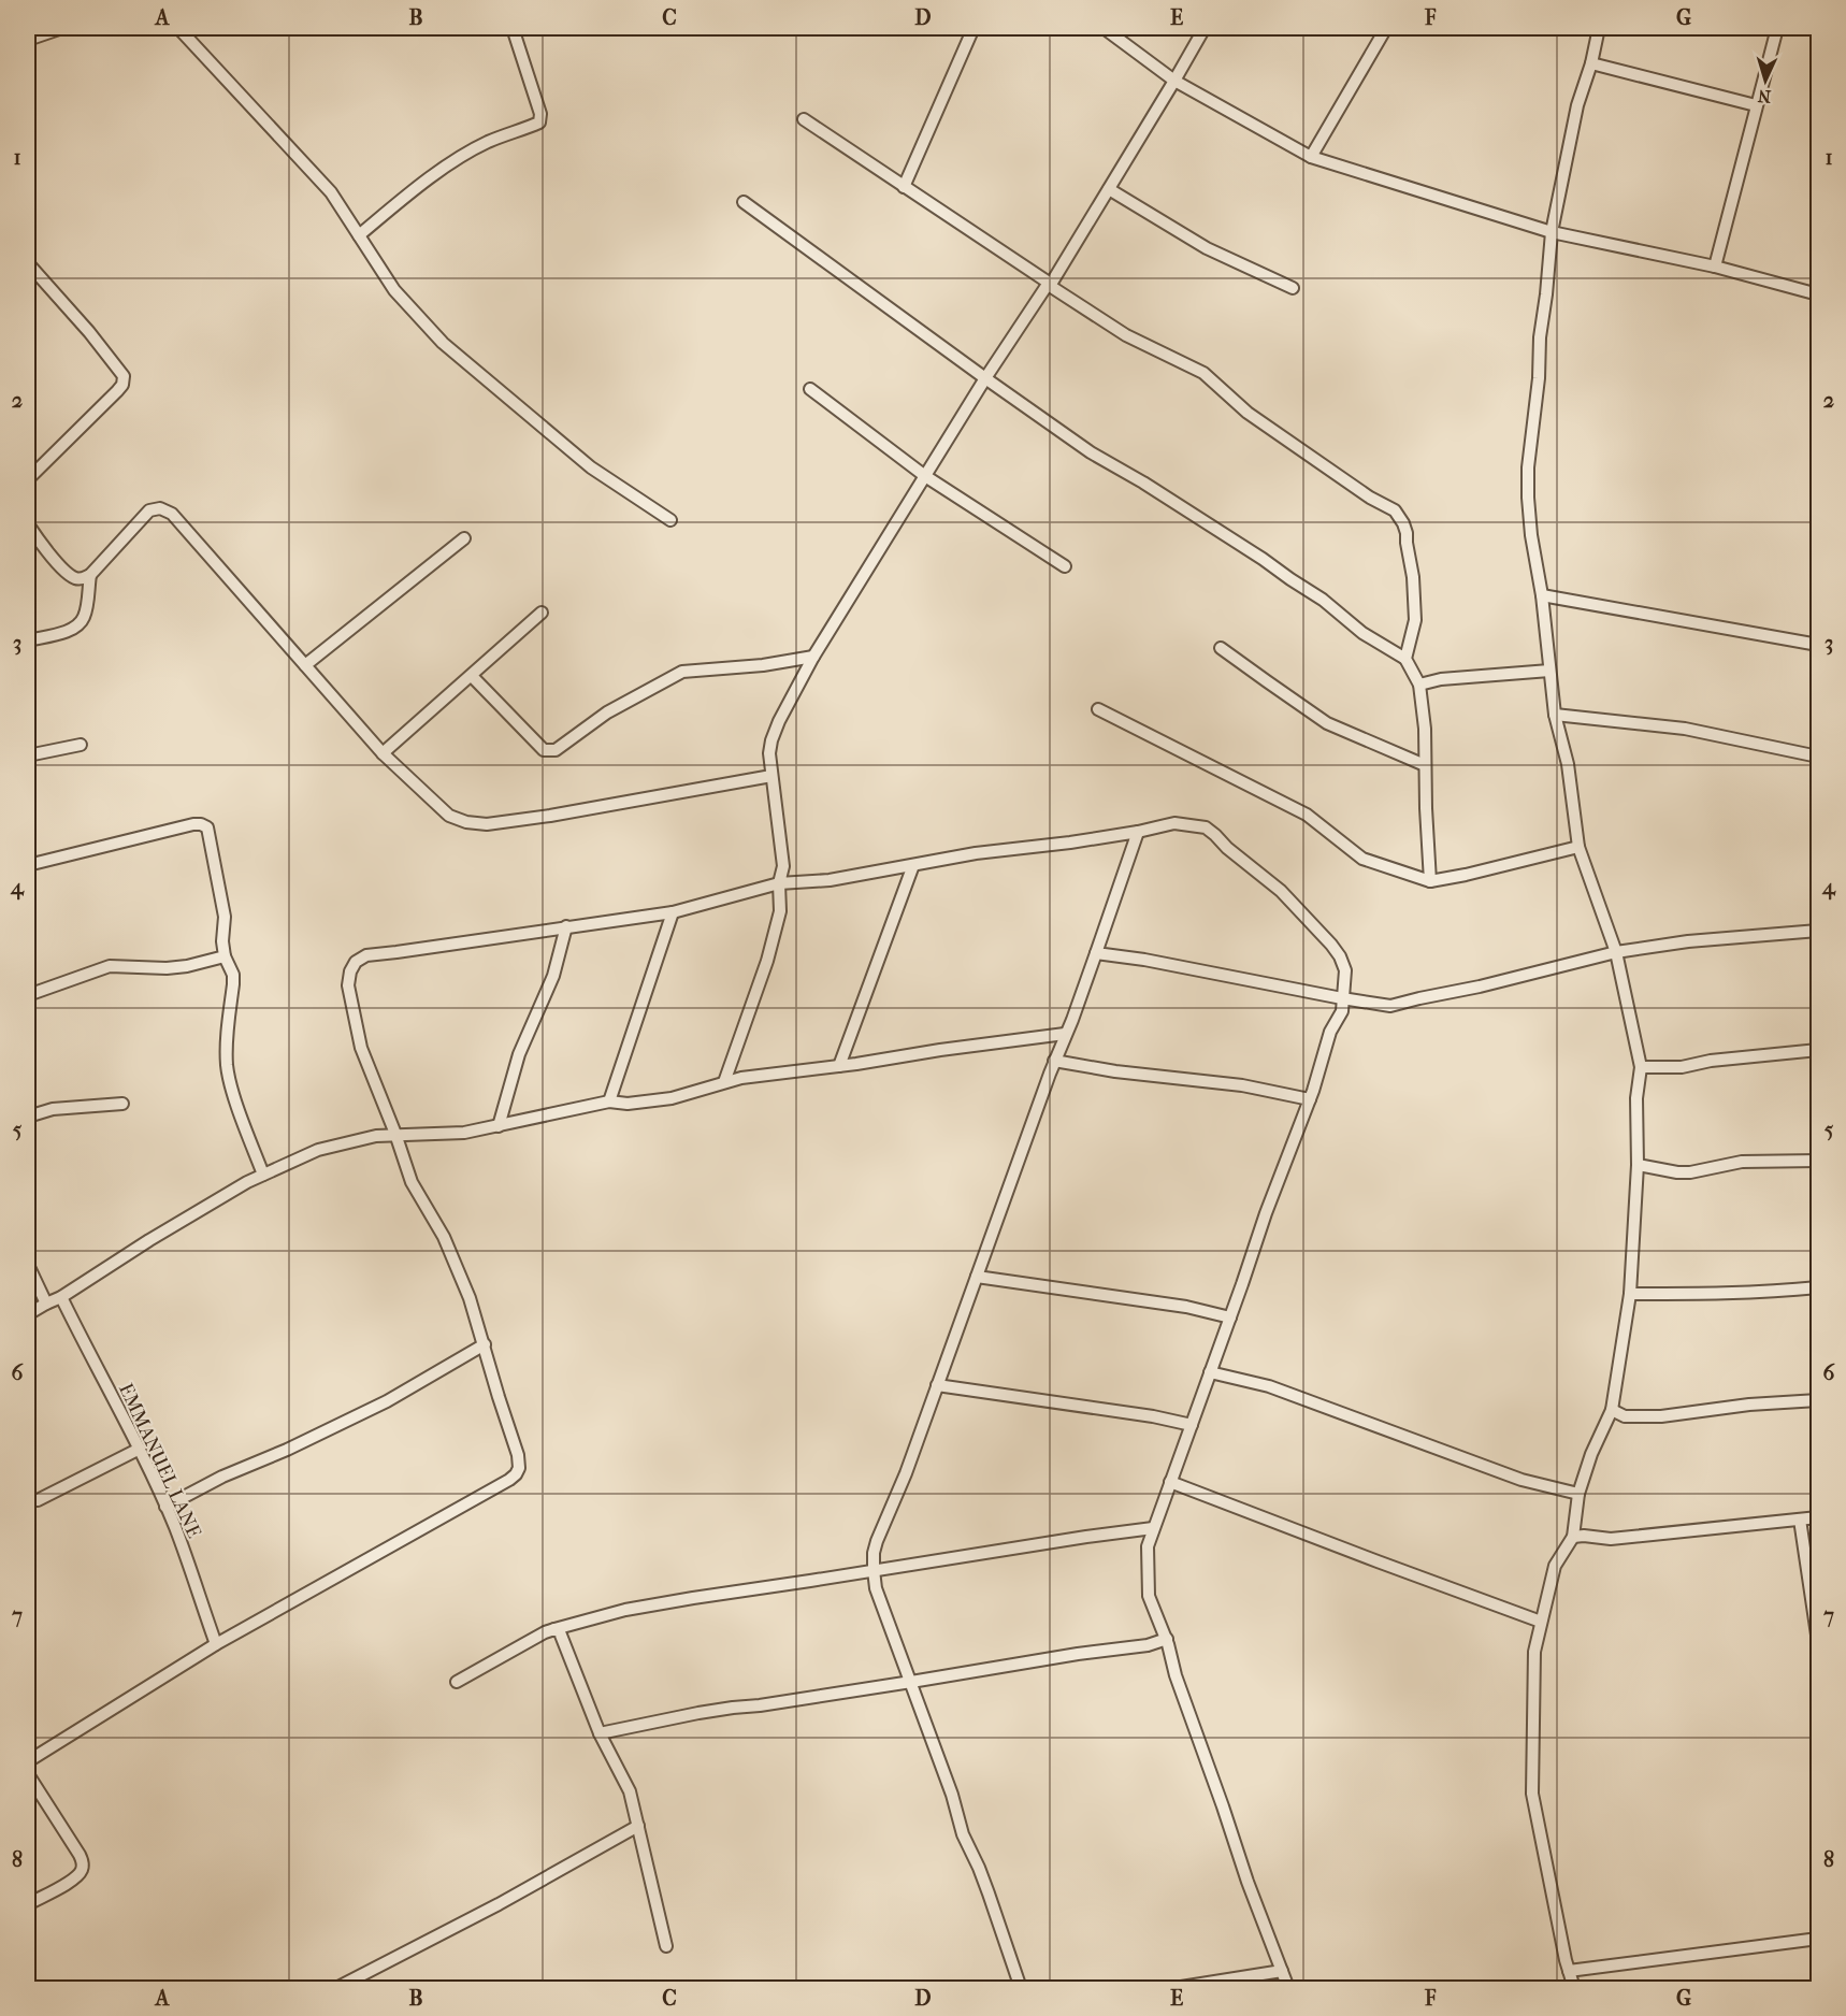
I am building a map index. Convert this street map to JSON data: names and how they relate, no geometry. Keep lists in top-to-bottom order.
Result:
{
  "streets": {
    "street": ["EMMANUEL LANE"]
  },
  "north": "bottom",
  "grid": {
    "columns": [
      "A",
      "B",
      "C",
      "D",
      "E",
      "F",
      "G"
    ],
    "rows": [
      "1",
      "2",
      "3",
      "4",
      "5",
      "6",
      "7",
      "8"
    ]
  }
}
